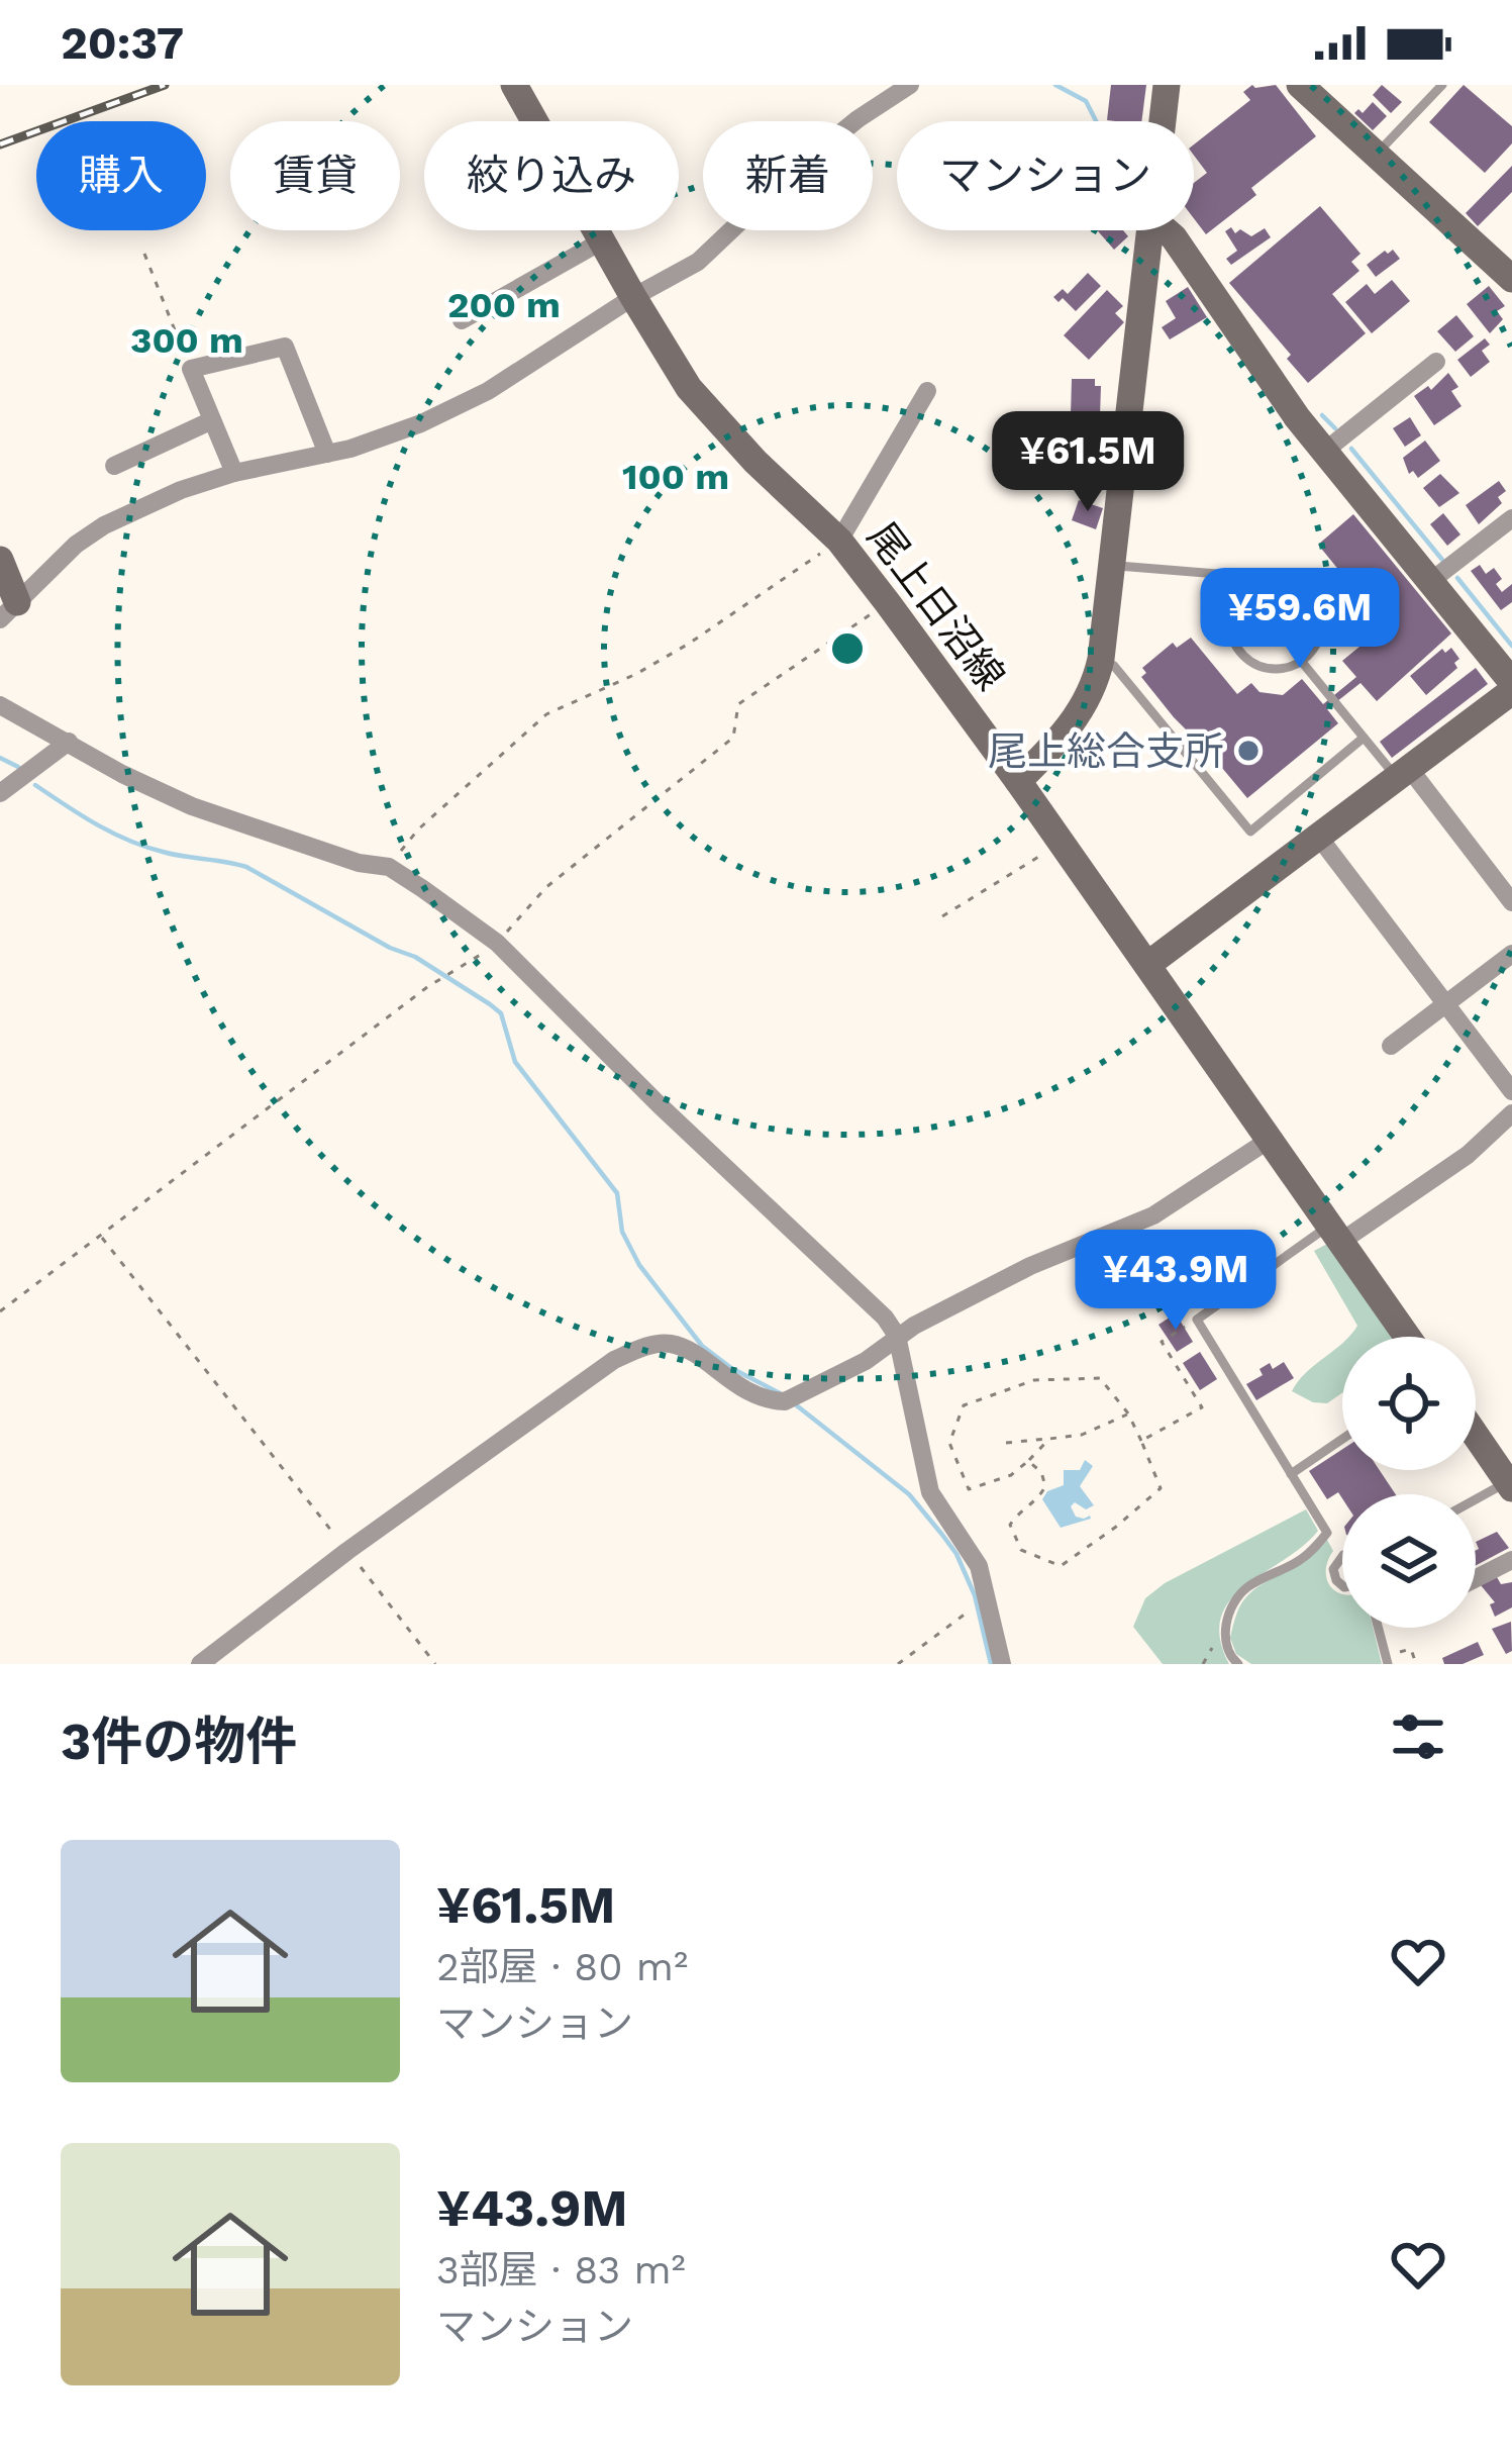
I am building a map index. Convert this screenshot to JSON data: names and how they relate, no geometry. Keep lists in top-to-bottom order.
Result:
{
  "streets": {
    "street": ["尾上日沼線"]
  },
  "places": ["尾上総合支所"],
  "page": {
    "status": "20:37",
    "chip": [
      "購入",
      "賃貸",
      "絞り込み",
      "新着",
      "マンション"
    ],
    "price": ["¥61.5M", "¥59.6M", "¥43.9M"],
    "heading": "3件の物件",
    "list": [
      {
        "name": "¥61.5M",
        "note": "2部屋 · 80 m² · マンション"
      },
      {
        "name": "¥43.9M",
        "note": "3部屋 · 83 m² · マンション"
      }
    ]
  },
  "rings": ["200 m", "300 m", "100 m"]
}
